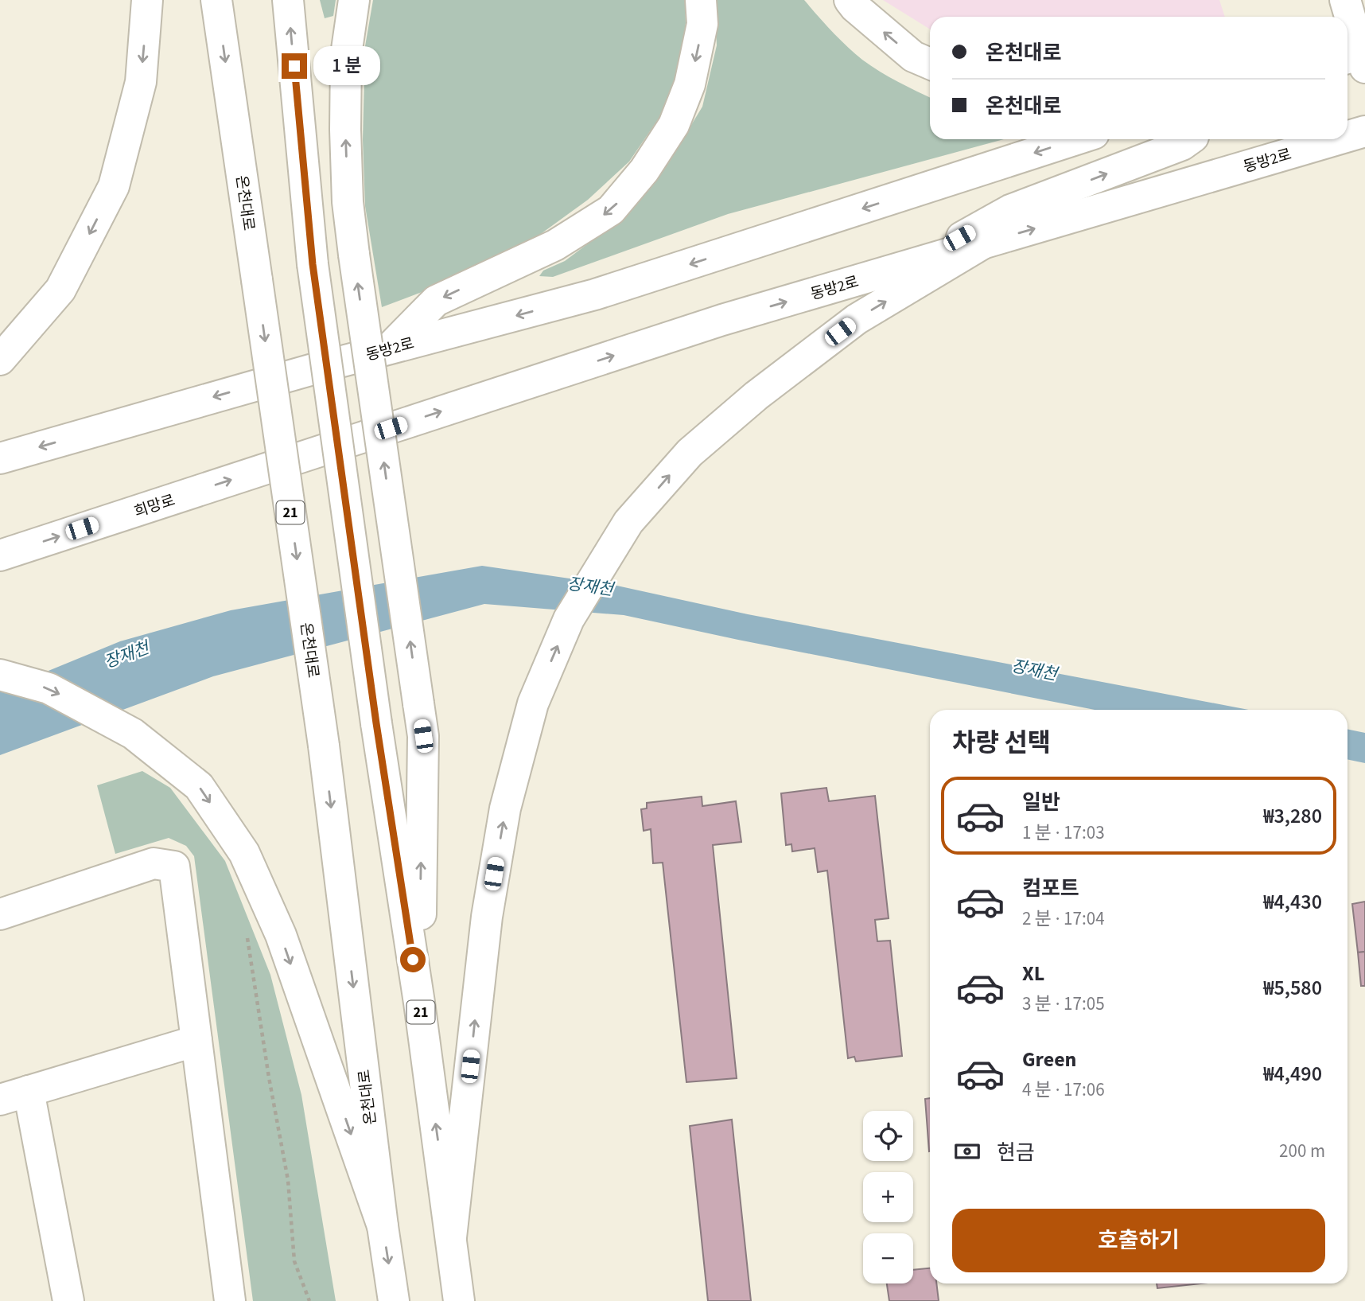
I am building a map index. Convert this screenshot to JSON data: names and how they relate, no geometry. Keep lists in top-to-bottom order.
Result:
{
  "streets": {
    "main road": [
      "동방2로",
      "온천대로",
      "희망로",
      "21"
    ]
  },
  "crossings": [
    ["동방2로", "희망로"]
  ],
  "one_way": ["희망로"],
  "water": ["장재천"],
  "page": {
    "banner": ["온천대로", "온천대로"],
    "bubble": "1 분",
    "heading": "차량 선택",
    "list": [
      {
        "name": "일반",
        "note": "1 분 · 17:03",
        "value": "₩3,280"
      },
      {
        "name": "컴포트",
        "note": "2 분 · 17:04",
        "value": "₩4,430"
      },
      {
        "name": "XL",
        "note": "3 분 · 17:05",
        "value": "₩5,580"
      },
      {
        "name": "Green",
        "note": "4 분 · 17:06",
        "value": "₩4,490"
      }
    ],
    "map_buttons": ["+", "−"],
    "pay": ["현금", "200 m"],
    "buttons": "호출하기"
  }
}
